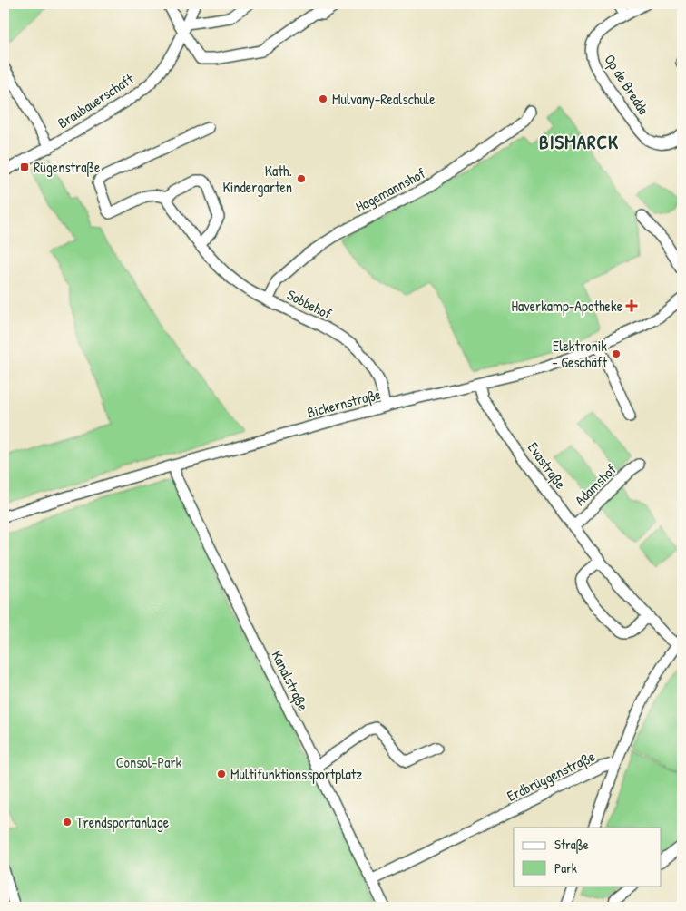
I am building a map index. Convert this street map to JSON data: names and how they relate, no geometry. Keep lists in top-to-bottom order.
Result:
{
  "streets": {
    "street": [
      "Op de Bredde",
      "Braubauerschaft",
      "Hagemannshof",
      "Sobbehof",
      "Bickernstraße",
      "Evastraße",
      "Adamshof",
      "Kanalstraße",
      "Erdbrüggenstraße"
    ]
  },
  "crossings": [
    ["Hagemannshof", "Sobbehof"],
    ["Sobbehof", "Bickernstraße"],
    ["Bickernstraße", "Evastraße"],
    ["Bickernstraße", "Kanalstraße"],
    ["Evastraße", "Adamshof"],
    ["Evastraße", "Erdbrüggenstraße"],
    ["Kanalstraße", "Erdbrüggenstraße"]
  ],
  "districts": ["BISMARCK"],
  "parks": ["Consol-Park"],
  "places": {
    "other": [
      "Mulvany-Realschule",
      "Kath. Kindergarten",
      "Elektronik - Geschäft",
      "Multifunktionssportplatz",
      "Trendsportanlage"
    ],
    "transit": ["Rügenstraße"],
    "health": ["Haverkamp-Apotheke"]
  },
  "legend": ["Straße", "Park"]
}
